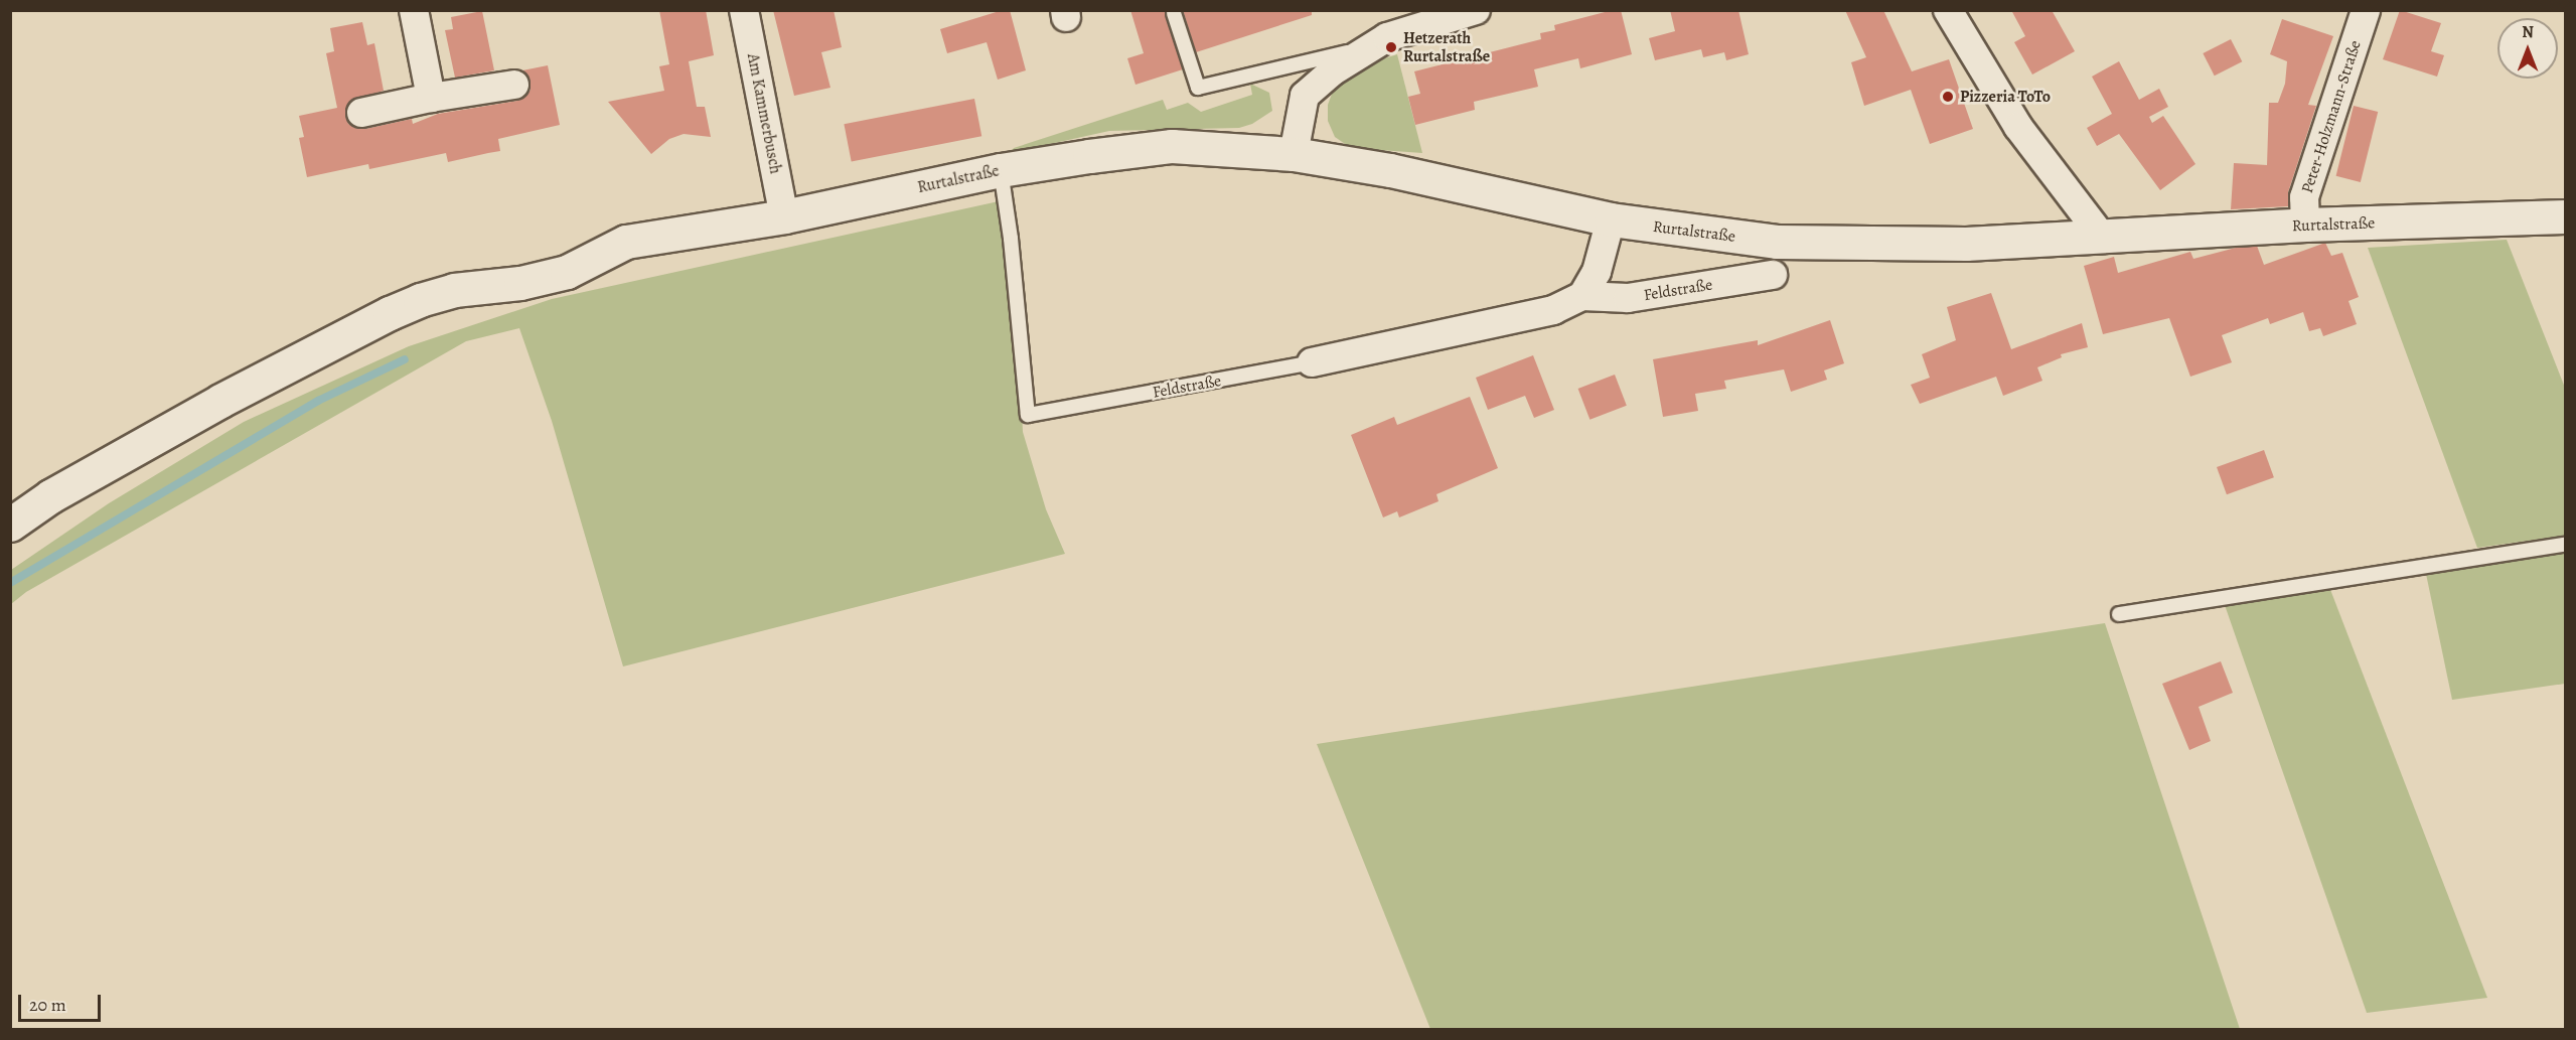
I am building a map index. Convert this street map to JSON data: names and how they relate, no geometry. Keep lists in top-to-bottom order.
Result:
{
  "streets": {
    "street": [
      "Am Kammerbusch",
      "Peter-Holzmann-Straße",
      "Rurtalstraße",
      "Feldstraße"
    ]
  },
  "crossings": [
    ["Am Kammerbusch", "Rurtalstraße"],
    ["Peter-Holzmann-Straße", "Rurtalstraße"],
    ["Rurtalstraße", "Feldstraße"]
  ],
  "places": ["Hetzerath Rurtalstraße", "Pizzeria ToTo"],
  "scale_bar": "20 m",
  "north": "top"
}
